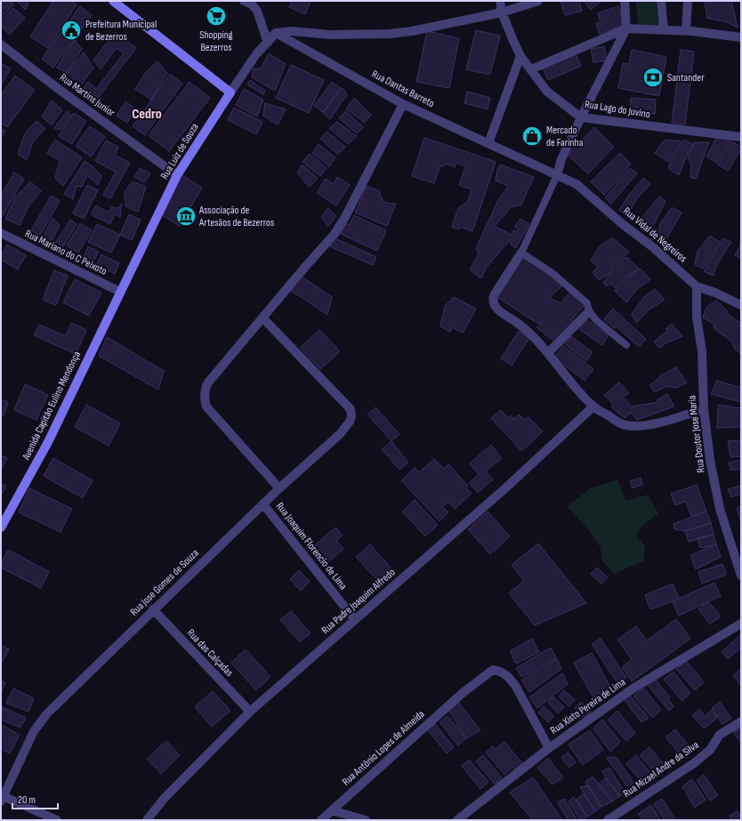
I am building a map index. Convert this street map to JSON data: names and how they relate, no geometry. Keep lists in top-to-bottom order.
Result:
{
  "streets": {
    "main road": ["Rua Luiz de Souza", "Avenida Capitão Eulino Mendonça"],
    "street": [
      "Rua Dantas Barreto",
      "Rua Martins Junior",
      "Rua Lago do Juvino",
      "Rua Vidal de Negreiros",
      "Rua Mariano do C Peixoto",
      "Rua Doutor Jose Maria",
      "Rua Joaquim Florencio de Lima",
      "Rua Jose Gomes de Souza",
      "Rua Padre Joaquim Alfredo",
      "Rua das Calçadas",
      "Rua Xisto Pereira de Lima",
      "Rua Antônio Lopes de Almeida",
      "Rua Mizael Andre da Silva"
    ]
  },
  "crossings": [
    ["Rua Dantas Barreto", "Rua Luiz de Souza"],
    ["Rua Dantas Barreto", "Rua Vidal de Negreiros"],
    ["Rua Martins Junior", "Rua Luiz de Souza"],
    ["Rua Luiz de Souza", "Rua Mariano do C Peixoto"],
    ["Rua Luiz de Souza", "Avenida Capitão Eulino Mendonça"],
    ["Rua Vidal de Negreiros", "Rua Doutor Jose Maria"],
    ["Rua Mariano do C Peixoto", "Avenida Capitão Eulino Mendonça"],
    ["Rua Joaquim Florencio de Lima", "Rua Jose Gomes de Souza"],
    ["Rua Joaquim Florencio de Lima", "Rua Padre Joaquim Alfredo"],
    ["Rua Jose Gomes de Souza", "Rua das Calçadas"],
    ["Rua Padre Joaquim Alfredo", "Rua das Calçadas"],
    ["Rua Xisto Pereira de Lima", "Rua Antônio Lopes de Almeida"]
  ],
  "districts": ["Cedro"],
  "places": {
    "supermarket": ["Shopping Bezerros"],
    "public building": ["Prefeitura Municipal de Bezerros"],
    "bank": ["Santander"],
    "shop": ["Mercado de Farinha"],
    "museum": ["Associação de Artesãos de Bezerros"]
  },
  "scale_bar": "20 m"
}
